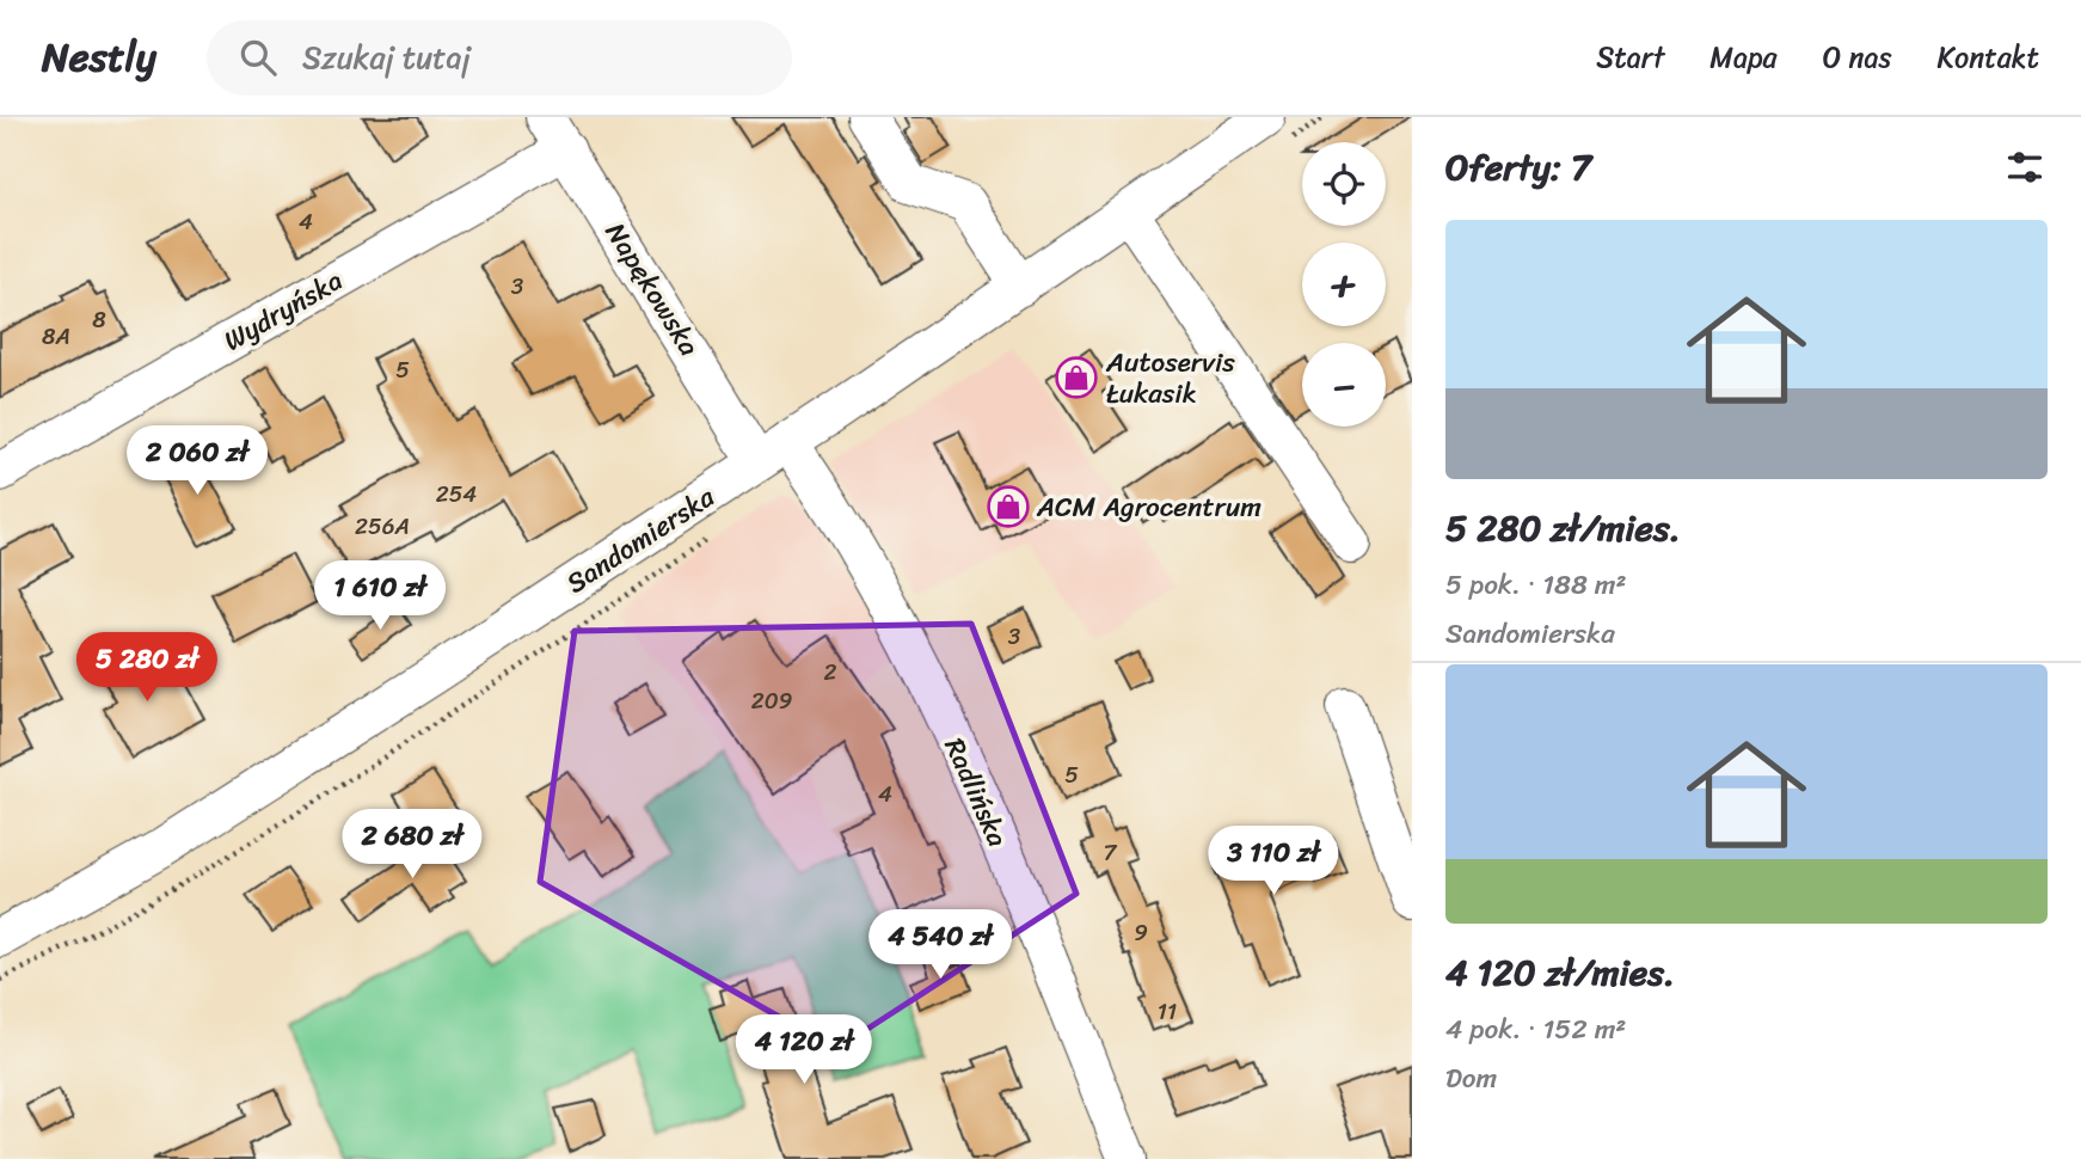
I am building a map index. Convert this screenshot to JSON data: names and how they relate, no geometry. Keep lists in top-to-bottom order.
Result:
{
  "streets": {
    "street": [
      "Napękowska",
      "Wydryńska",
      "Sandomierska",
      "Radlińska"
    ]
  },
  "crossings": [
    ["Napękowska", "Wydryńska"],
    ["Napękowska", "Sandomierska"],
    ["Sandomierska", "Radlińska"]
  ],
  "places": {
    "shop": ["Autoservis Łukasik", "ACM Agrocentrum"]
  },
  "house_numbers": [
    "4",
    "3",
    "8",
    "8A",
    "5",
    "254",
    "256A",
    "3",
    "2",
    "209",
    "5",
    "4",
    "7",
    "9",
    "11"
  ],
  "page": {
    "header": "Nestly",
    "search": "Szukaj tutaj",
    "nav": [
      "Start",
      "Mapa",
      "O nas",
      "Kontakt"
    ],
    "heading": "Oferty: 7",
    "map_buttons": ["+", "−"],
    "list": [
      {
        "name": "5 280 zł/mies.",
        "note": "5 pok. · 188 m² · Sandomierska"
      },
      {
        "name": "4 120 zł/mies.",
        "note": "4 pok. · 152 m² · Dom"
      }
    ],
    "price": [
      "2 060 zł",
      "1 610 zł",
      "5 280 zł",
      "2 680 zł",
      "3 110 zł",
      "4 540 zł",
      "4 120 zł"
    ]
  }
}
